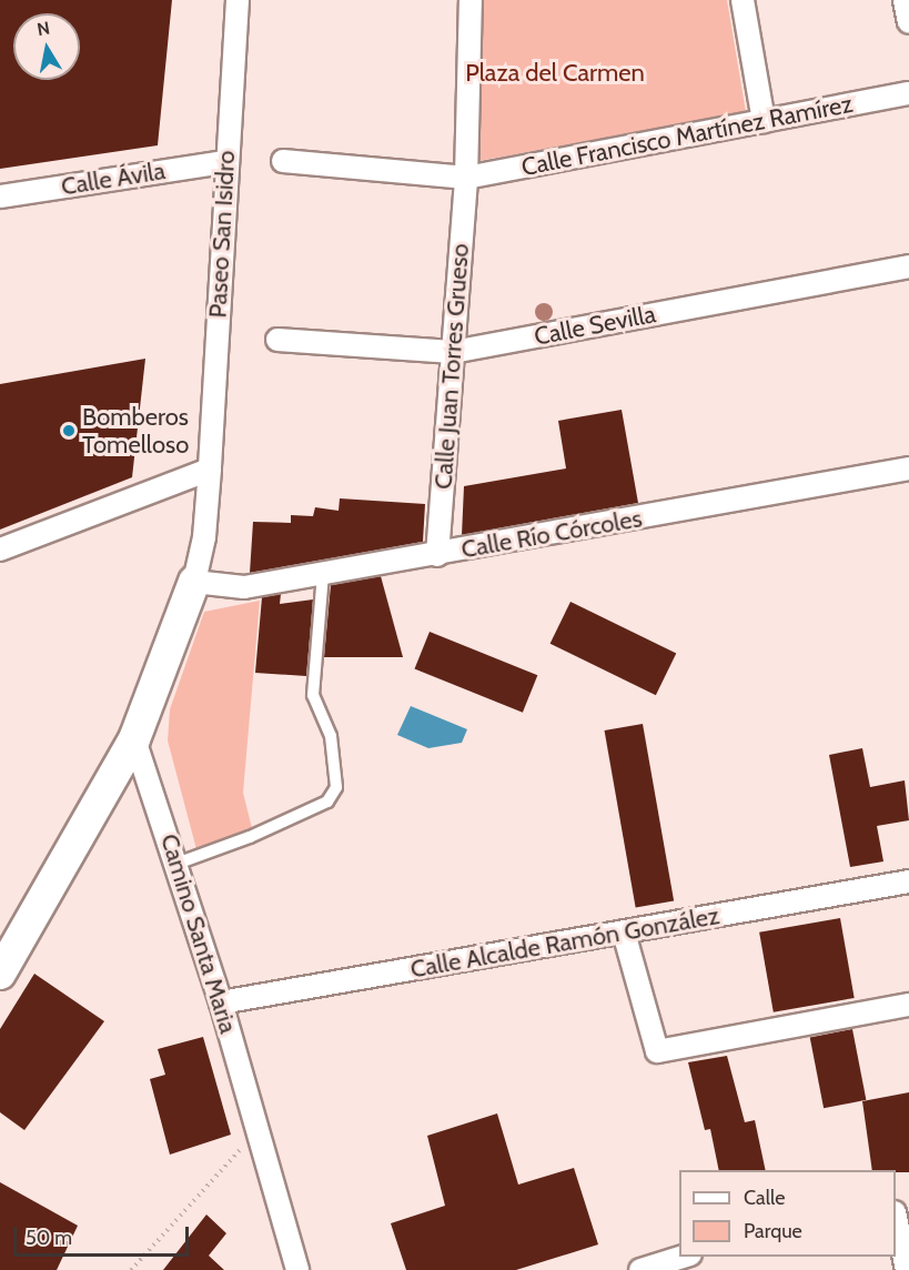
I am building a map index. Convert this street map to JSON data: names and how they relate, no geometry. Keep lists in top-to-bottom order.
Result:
{
  "streets": {
    "street": [
      "Calle Francisco Martínez Ramírez",
      "Calle Ávila",
      "Paseo San Isidro",
      "Calle Sevilla",
      "Calle Juan Torres Grueso",
      "Calle Río Córcoles",
      "Camino Santa Maria",
      "Calle Alcalde Ramón González"
    ]
  },
  "crossings": [
    ["Calle Francisco Martínez Ramírez", "Calle Juan Torres Grueso"],
    ["Calle Ávila", "Paseo San Isidro"],
    ["Paseo San Isidro", "Calle Río Córcoles"],
    ["Calle Sevilla", "Calle Juan Torres Grueso"],
    ["Calle Juan Torres Grueso", "Calle Río Córcoles"],
    ["Camino Santa Maria", "Calle Alcalde Ramón González"]
  ],
  "parks": ["Plaza del Carmen"],
  "places": ["Bomberos Tomelloso"],
  "legend": ["Calle", "Parque"],
  "scale_bar": "50 m",
  "north": "top"
}
